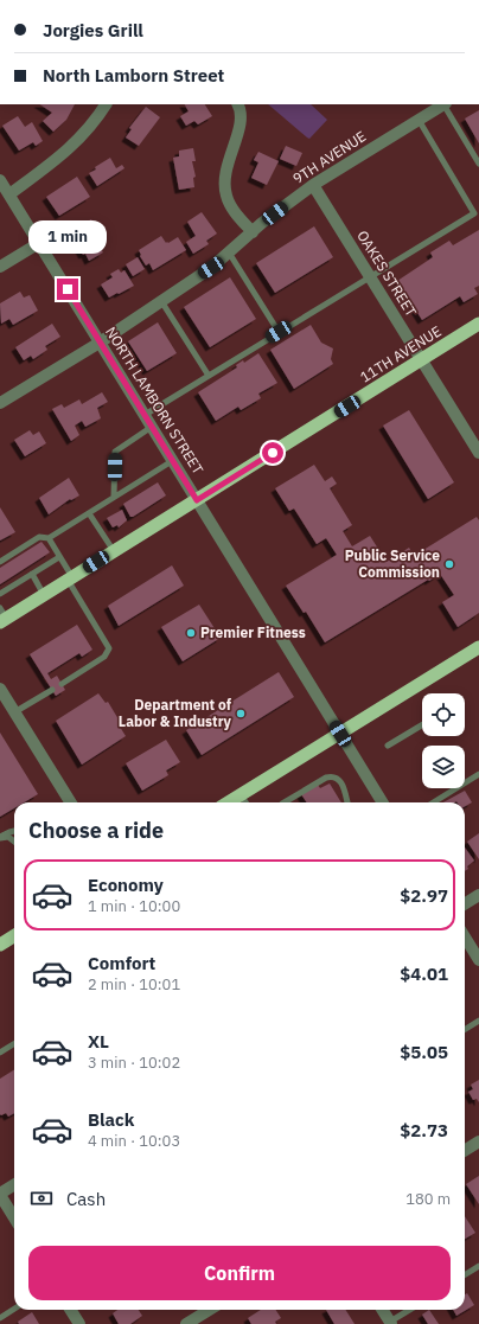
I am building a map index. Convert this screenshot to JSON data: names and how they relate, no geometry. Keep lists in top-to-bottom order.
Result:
{
  "streets": {
    "highway": ["11TH AVENUE"],
    "street": ["9TH AVENUE", "OAKES STREET", "NORTH LAMBORN STREET"]
  },
  "crossings": [
    ["9TH AVENUE", "OAKES STREET"],
    ["9TH AVENUE", "NORTH LAMBORN STREET"],
    ["OAKES STREET", "11TH AVENUE"],
    ["11TH AVENUE", "NORTH LAMBORN STREET"]
  ],
  "places": ["Public Service Commission", "Premier Fitness", "Department of Labor & Industry"],
  "page": {
    "banner": ["Jorgies Grill", "North Lamborn Street"],
    "bubble": "1 min",
    "heading": "Choose a ride",
    "list": [
      {
        "name": "Economy",
        "note": "1 min · 10:00",
        "value": "$2.97"
      },
      {
        "name": "Comfort",
        "note": "2 min · 10:01",
        "value": "$4.01"
      },
      {
        "name": "XL",
        "note": "3 min · 10:02",
        "value": "$5.05"
      },
      {
        "name": "Black",
        "note": "4 min · 10:03",
        "value": "$2.73"
      }
    ],
    "pay": ["Cash", "180 m"],
    "buttons": "Confirm"
  }
}
